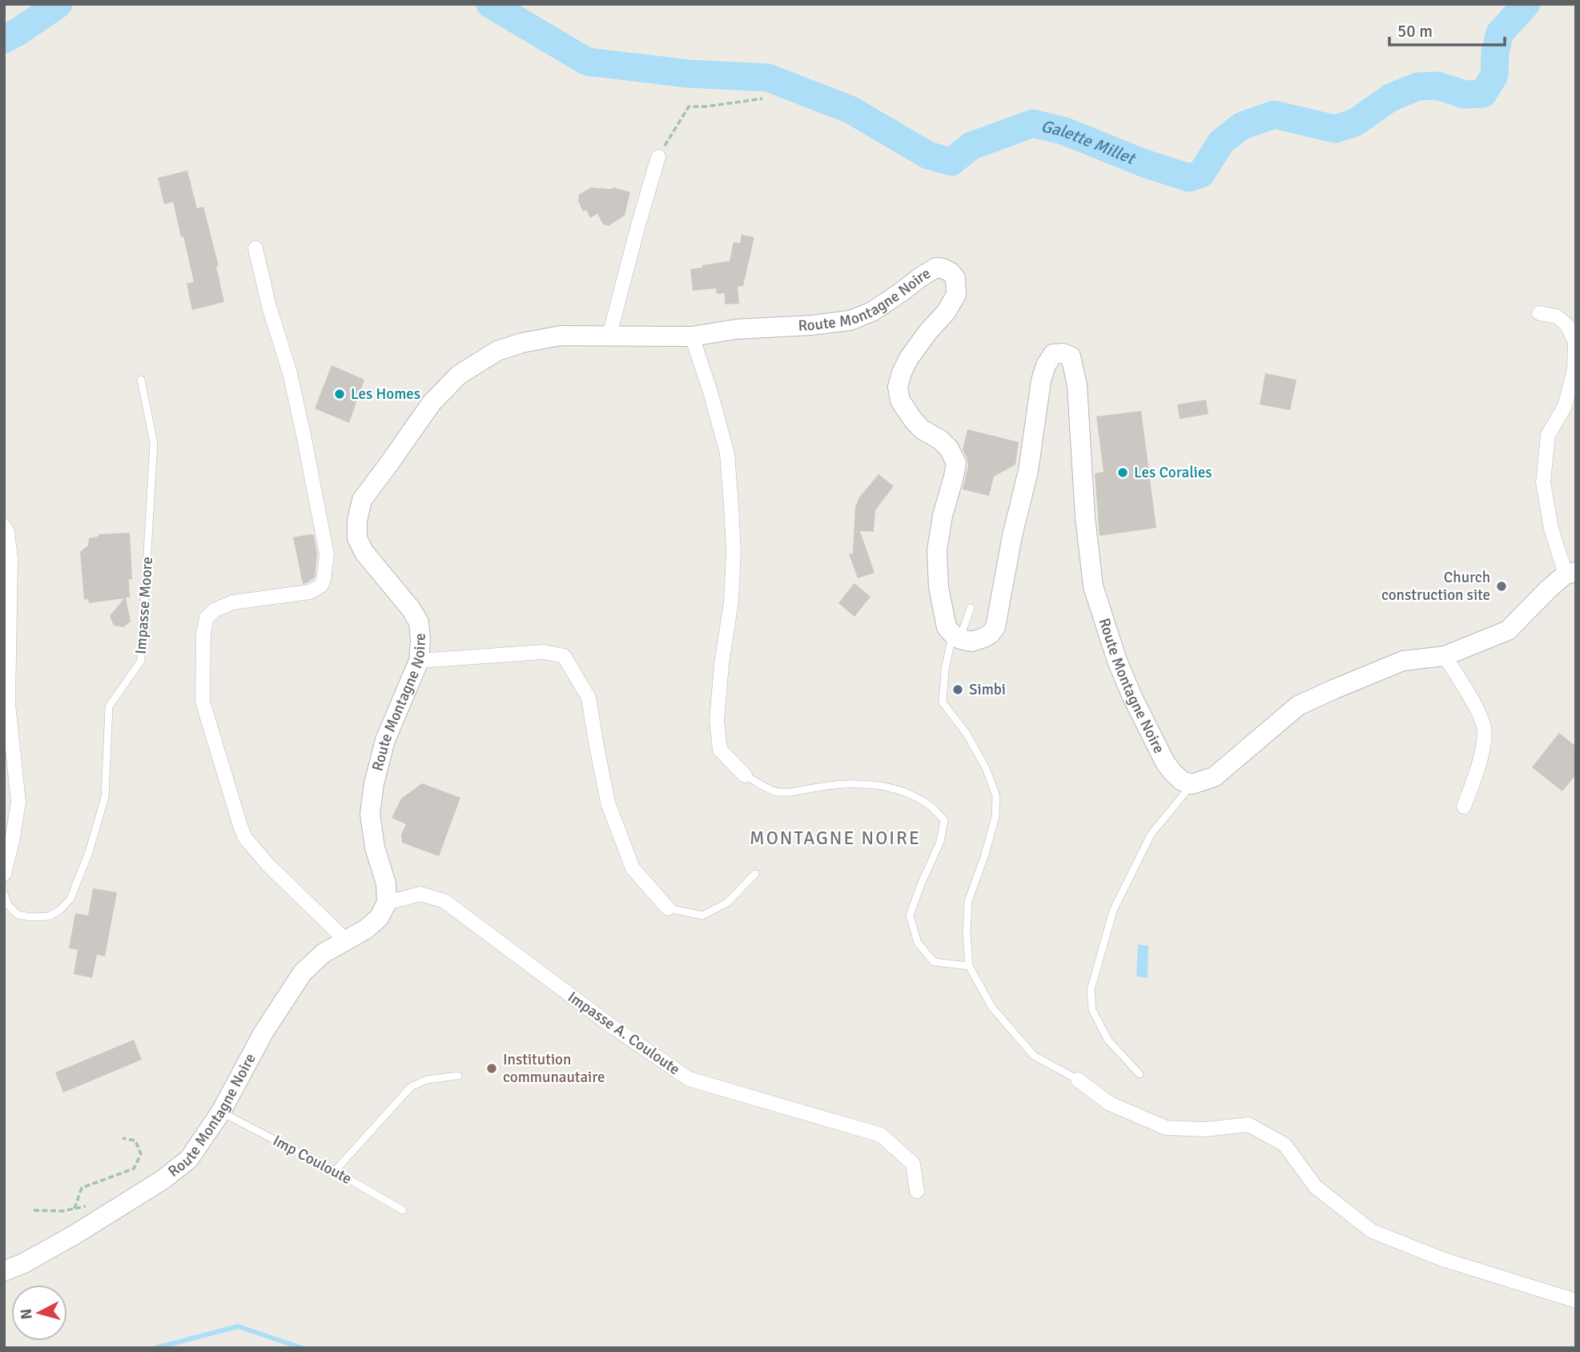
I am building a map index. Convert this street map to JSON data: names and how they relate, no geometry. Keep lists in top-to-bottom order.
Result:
{
  "streets": {
    "street": ["Route Montagne Noire", "Impasse A. Couloute"],
    "lane": ["Impasse Moore", "Imp Couloute"]
  },
  "crossings": [
    ["Route Montagne Noire", "Impasse A. Couloute"],
    ["Route Montagne Noire", "Imp Couloute"]
  ],
  "districts": ["MONTAGNE NOIRE"],
  "water": ["Galette Millet"],
  "places": [
    "Les Homes",
    "Les Coralies",
    "Church construction site",
    "Simbi",
    "Institution communautaire"
  ],
  "scale_bar": "50 m",
  "north": "left"
}
